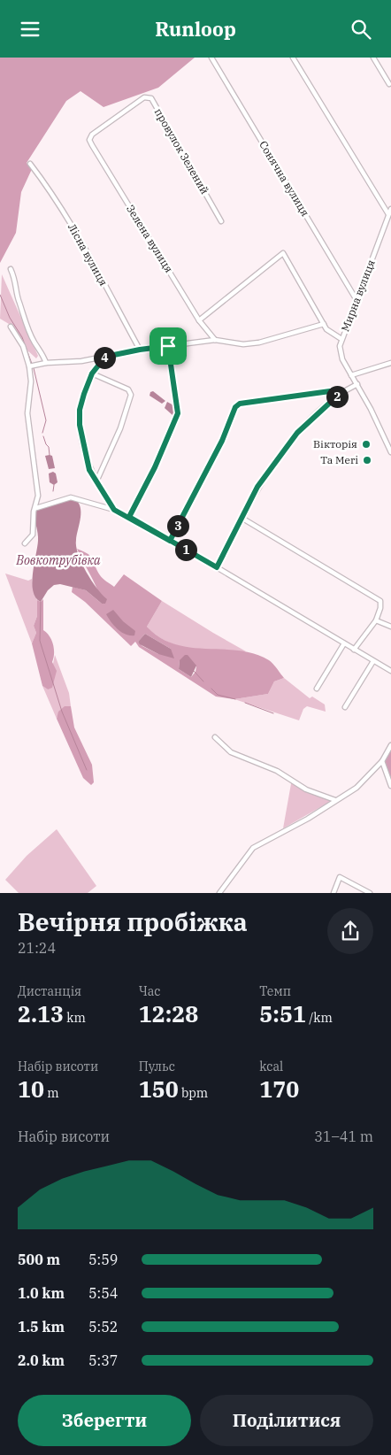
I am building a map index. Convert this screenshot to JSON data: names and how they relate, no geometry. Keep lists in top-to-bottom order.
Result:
{
  "streets": {
    "street": [
      "провулок Зелений",
      "Сонячна вулиця",
      "Зелена вулиця",
      "Лісна вулиця",
      "Мирна вулиця"
    ]
  },
  "crossings": [
    ["провулок Зелений", "Зелена вулиця"],
    ["Сонячна вулиця", "Мирна вулиця"]
  ],
  "water": ["Вовкотрубівка"],
  "places": ["Вікторія", "Ta Meri"],
  "page": {
    "header": "Runloop",
    "pins": [
      "4",
      "2",
      "3",
      "1"
    ],
    "heading": ["Вечірня пробіжка", "21:24"],
    "stats": [
      ["Дистанція", "2.13 km"],
      ["Час", "12:28"],
      ["Темп", "5:51 /km"],
      ["Набір висоти", "10 m"],
      ["Пульс", "150 bpm"],
      ["kcal", "170"]
    ],
    "chart": ["Набір висоти", "31–41 m"],
    "list": [
      {
        "name": "500 m",
        "note": "5:59"
      },
      {
        "name": "1.0 km",
        "note": "5:54"
      },
      {
        "name": "1.5 km",
        "note": "5:52"
      },
      {
        "name": "2.0 km",
        "note": "5:37"
      }
    ],
    "buttons": ["Зберегти", "Поділитися"]
  }
}
